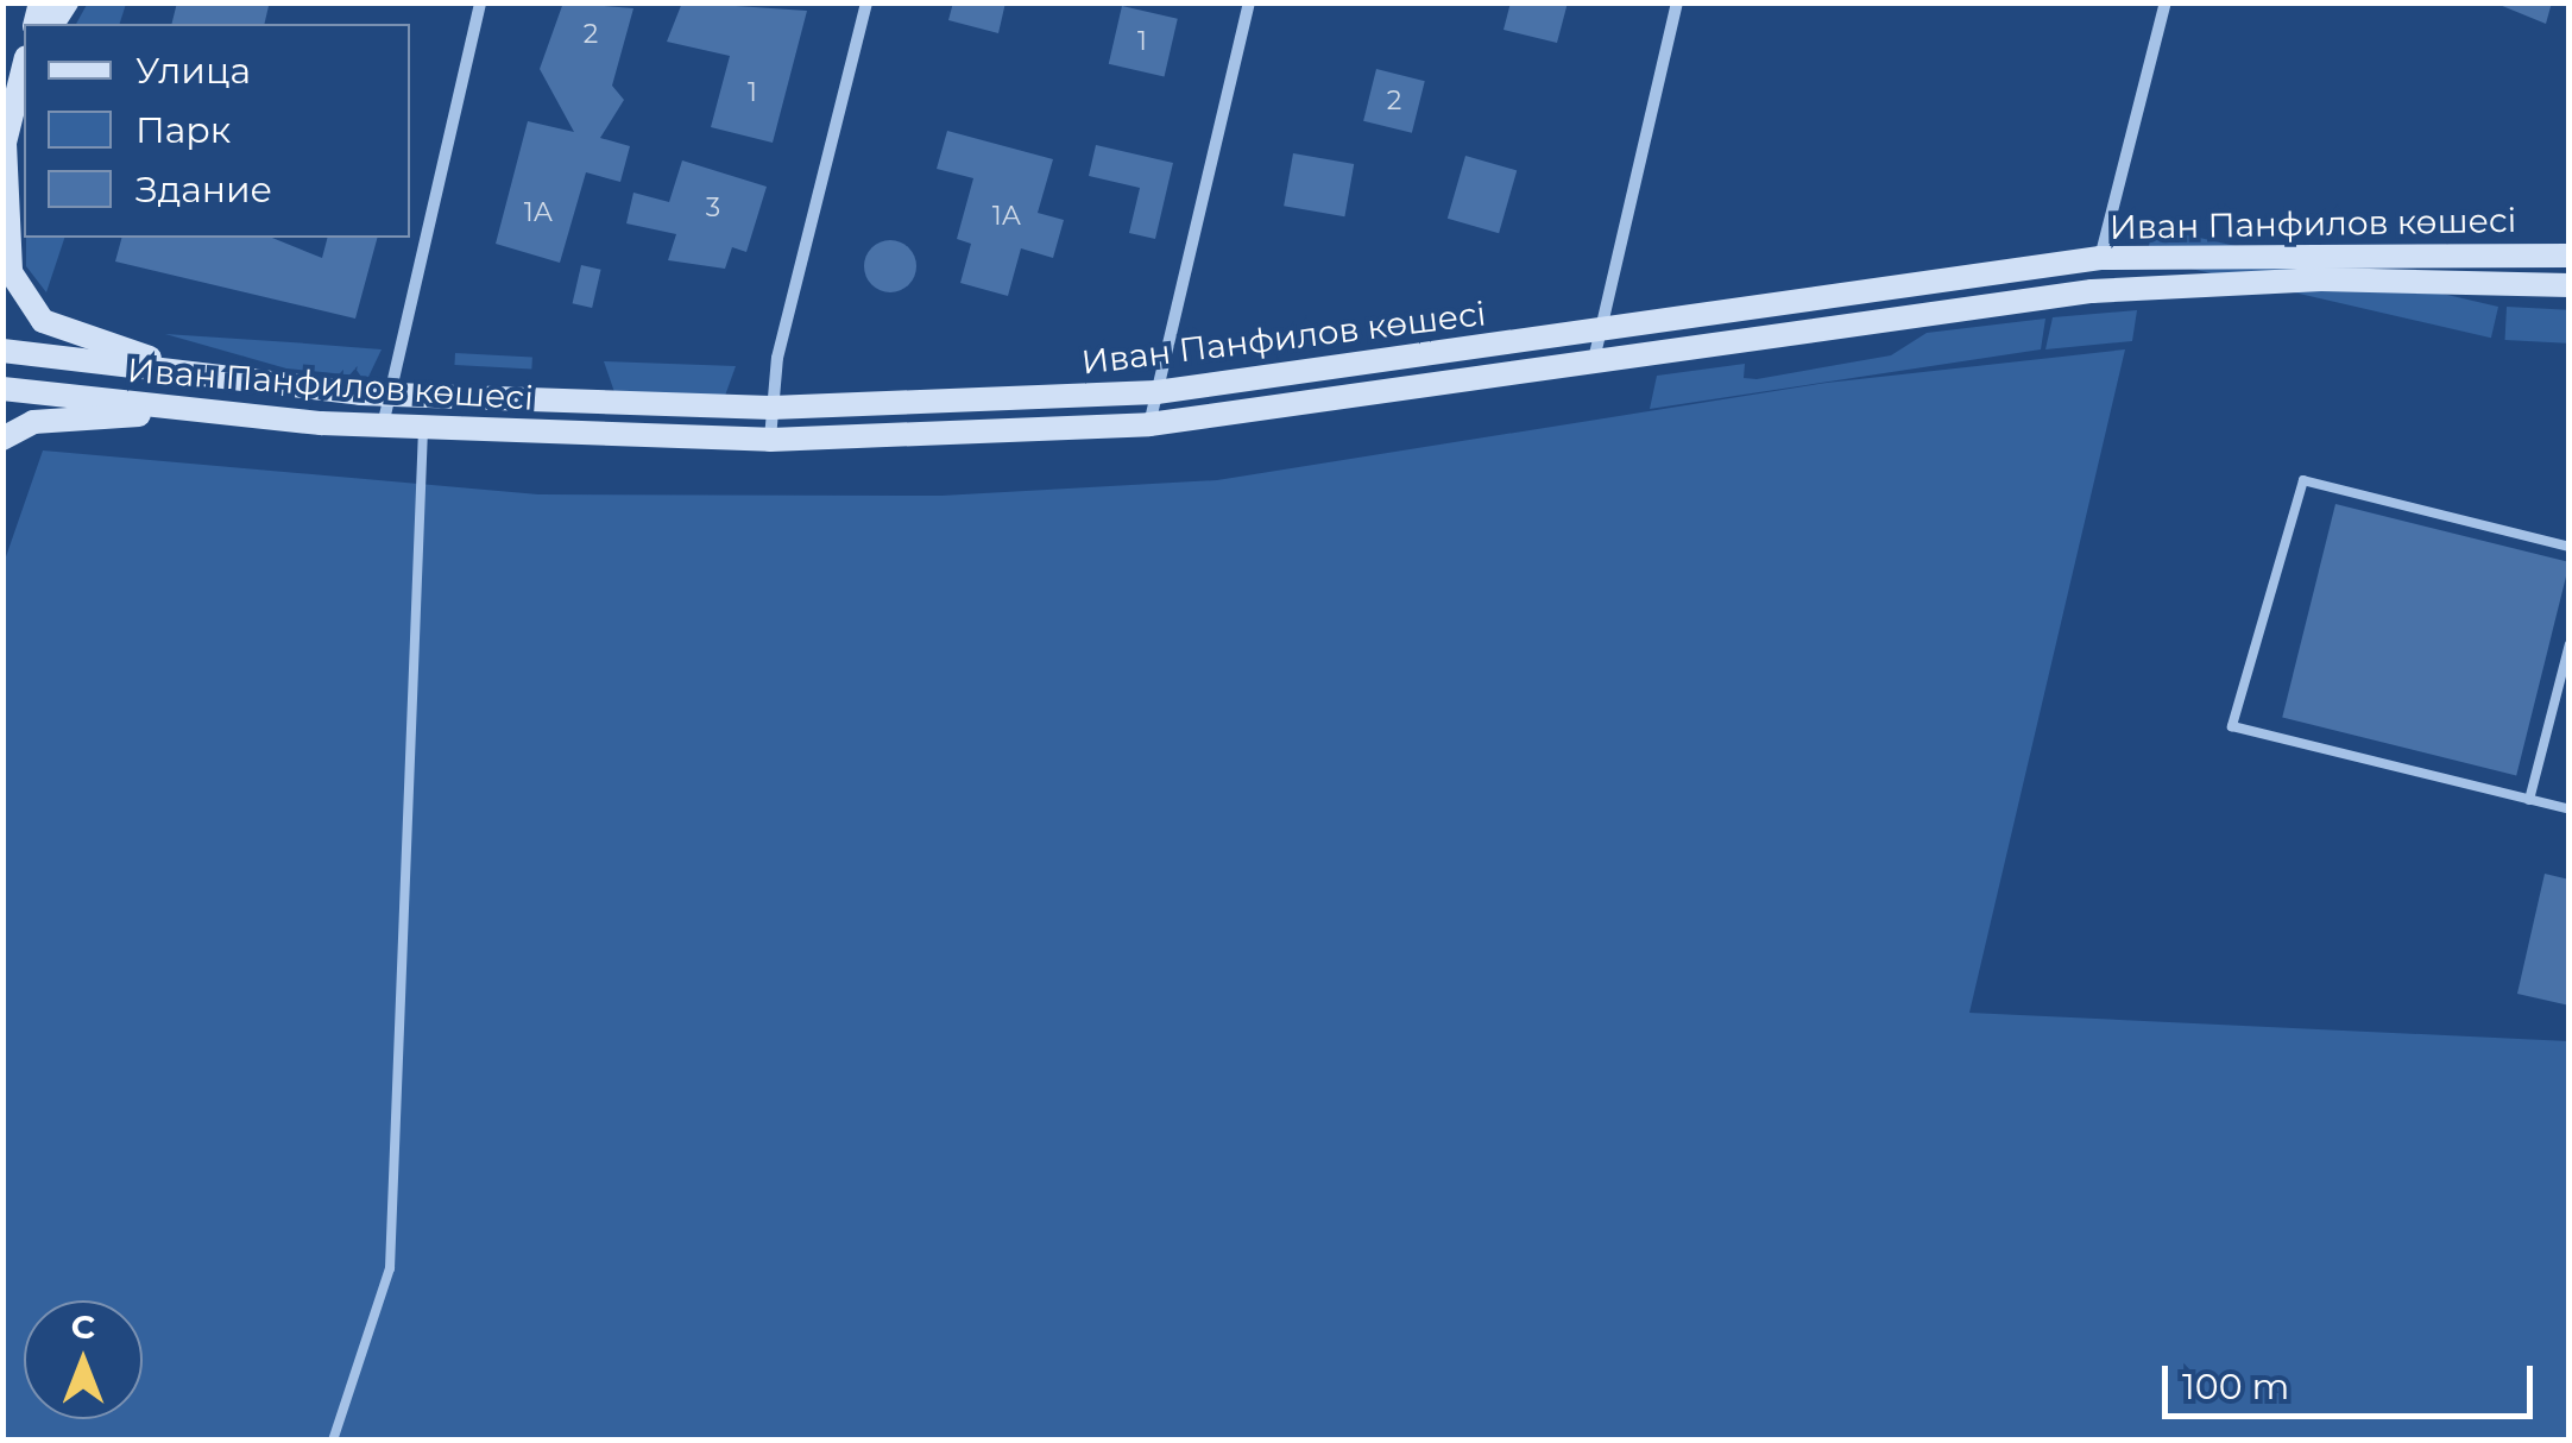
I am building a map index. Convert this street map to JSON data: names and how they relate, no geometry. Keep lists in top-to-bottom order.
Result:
{
  "streets": {
    "street": ["Иван Панфилов көшесі"]
  },
  "house_numbers": [
    "2",
    "1",
    "1",
    "2",
    "3",
    "1А",
    "1А"
  ],
  "legend": ["Улица", "Парк", "Здание"],
  "scale_bar": "100 m",
  "north": "top"
}
